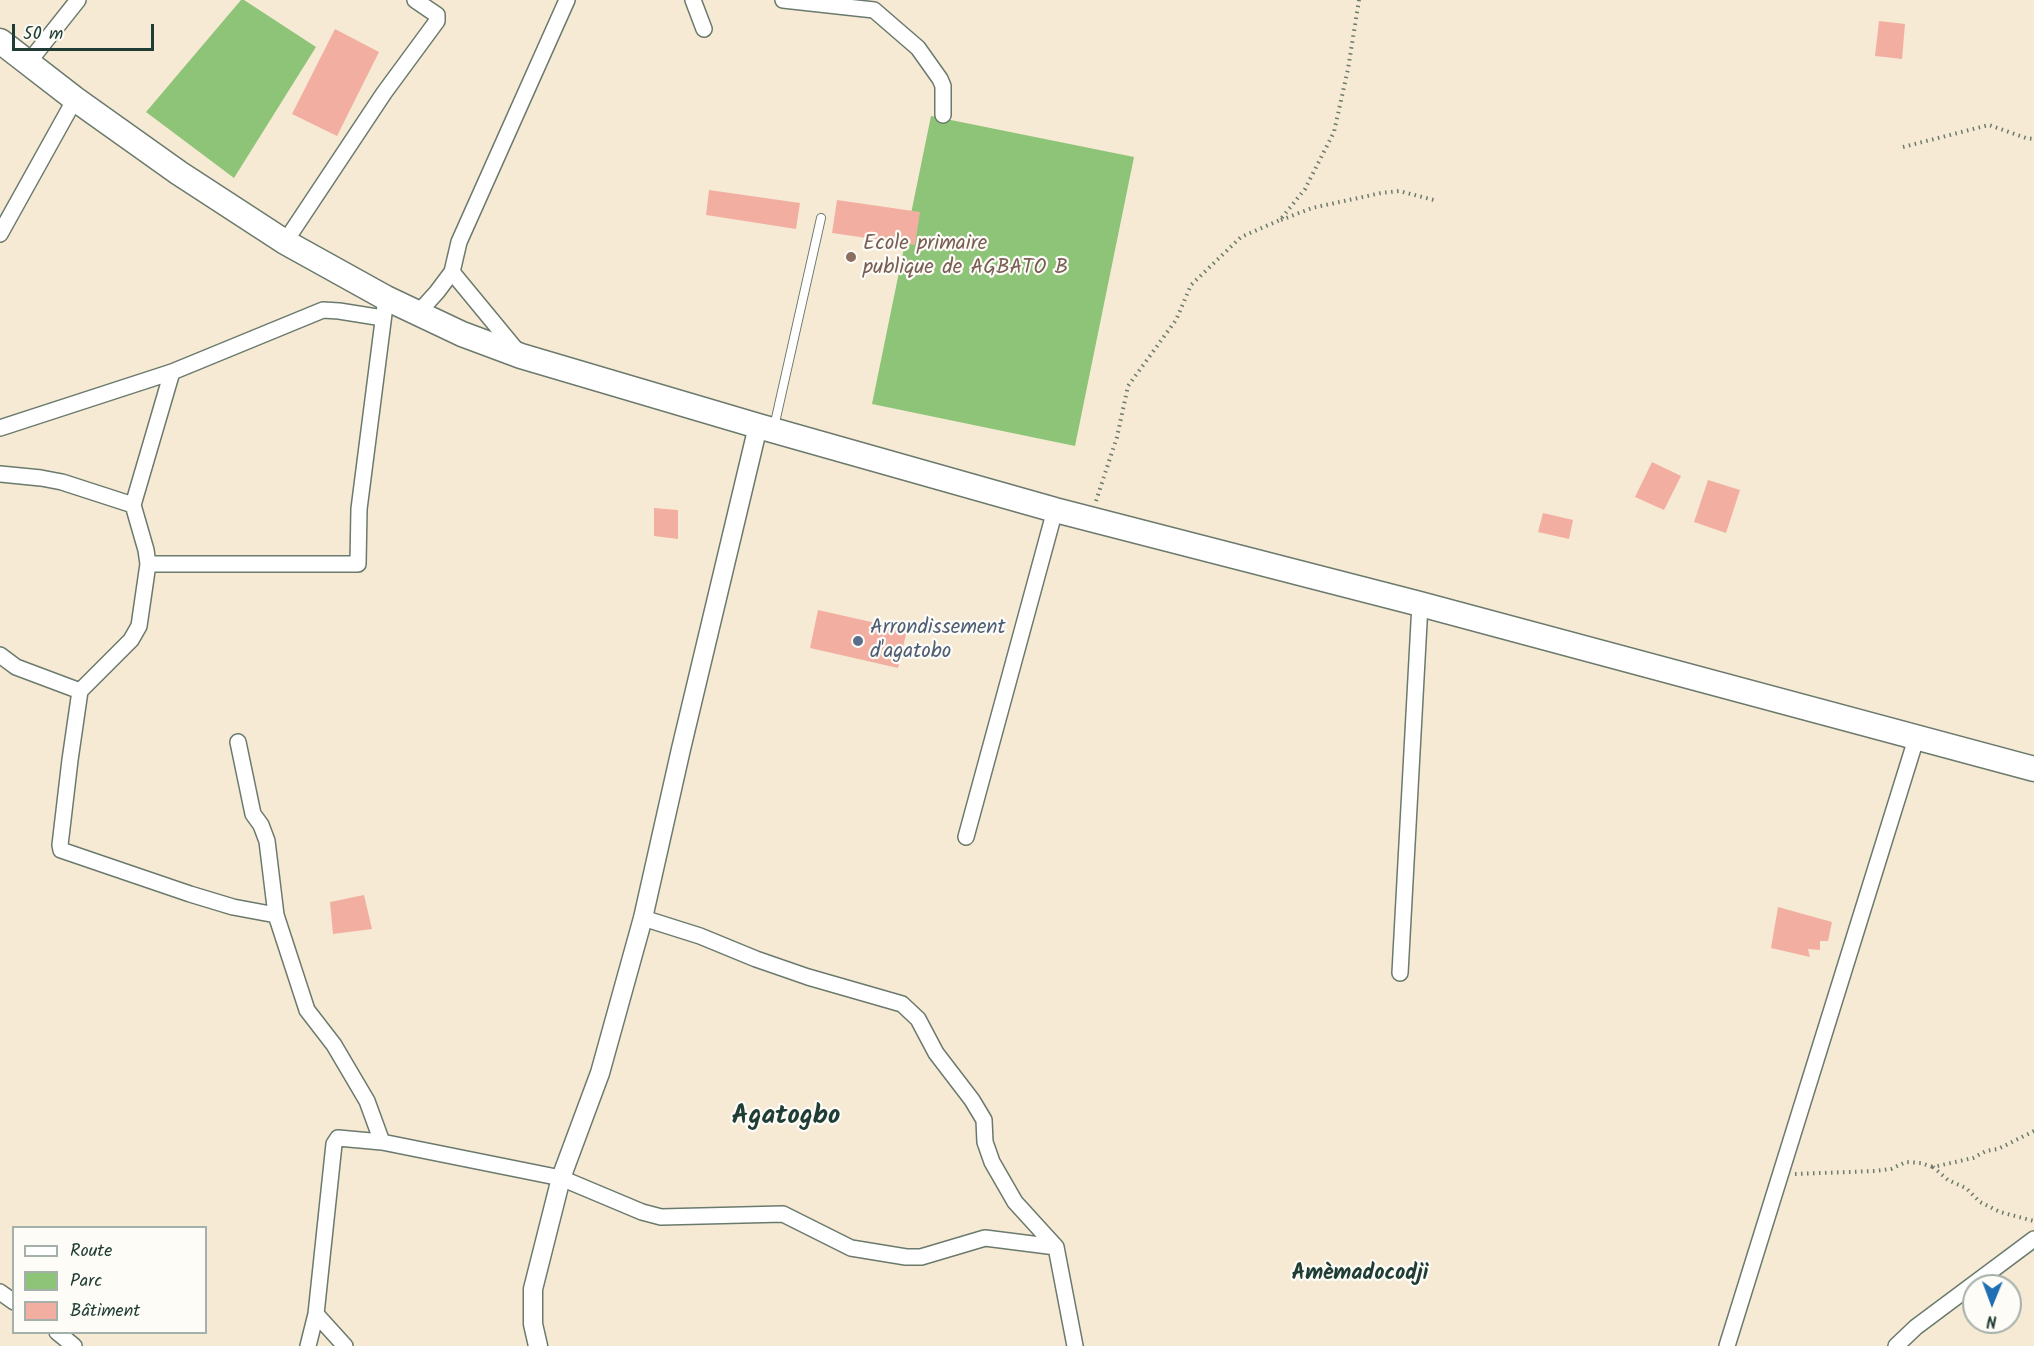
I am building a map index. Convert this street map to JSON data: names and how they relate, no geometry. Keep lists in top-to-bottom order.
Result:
{
  "districts": ["Agatogbo", "Amèmadocodji"],
  "places": ["Ecole primaire publique de AGBATO B", "Arrondissement d'agatobo"],
  "legend": ["Route", "Parc", "Bâtiment"],
  "scale_bar": "50 m",
  "north": "bottom"
}
